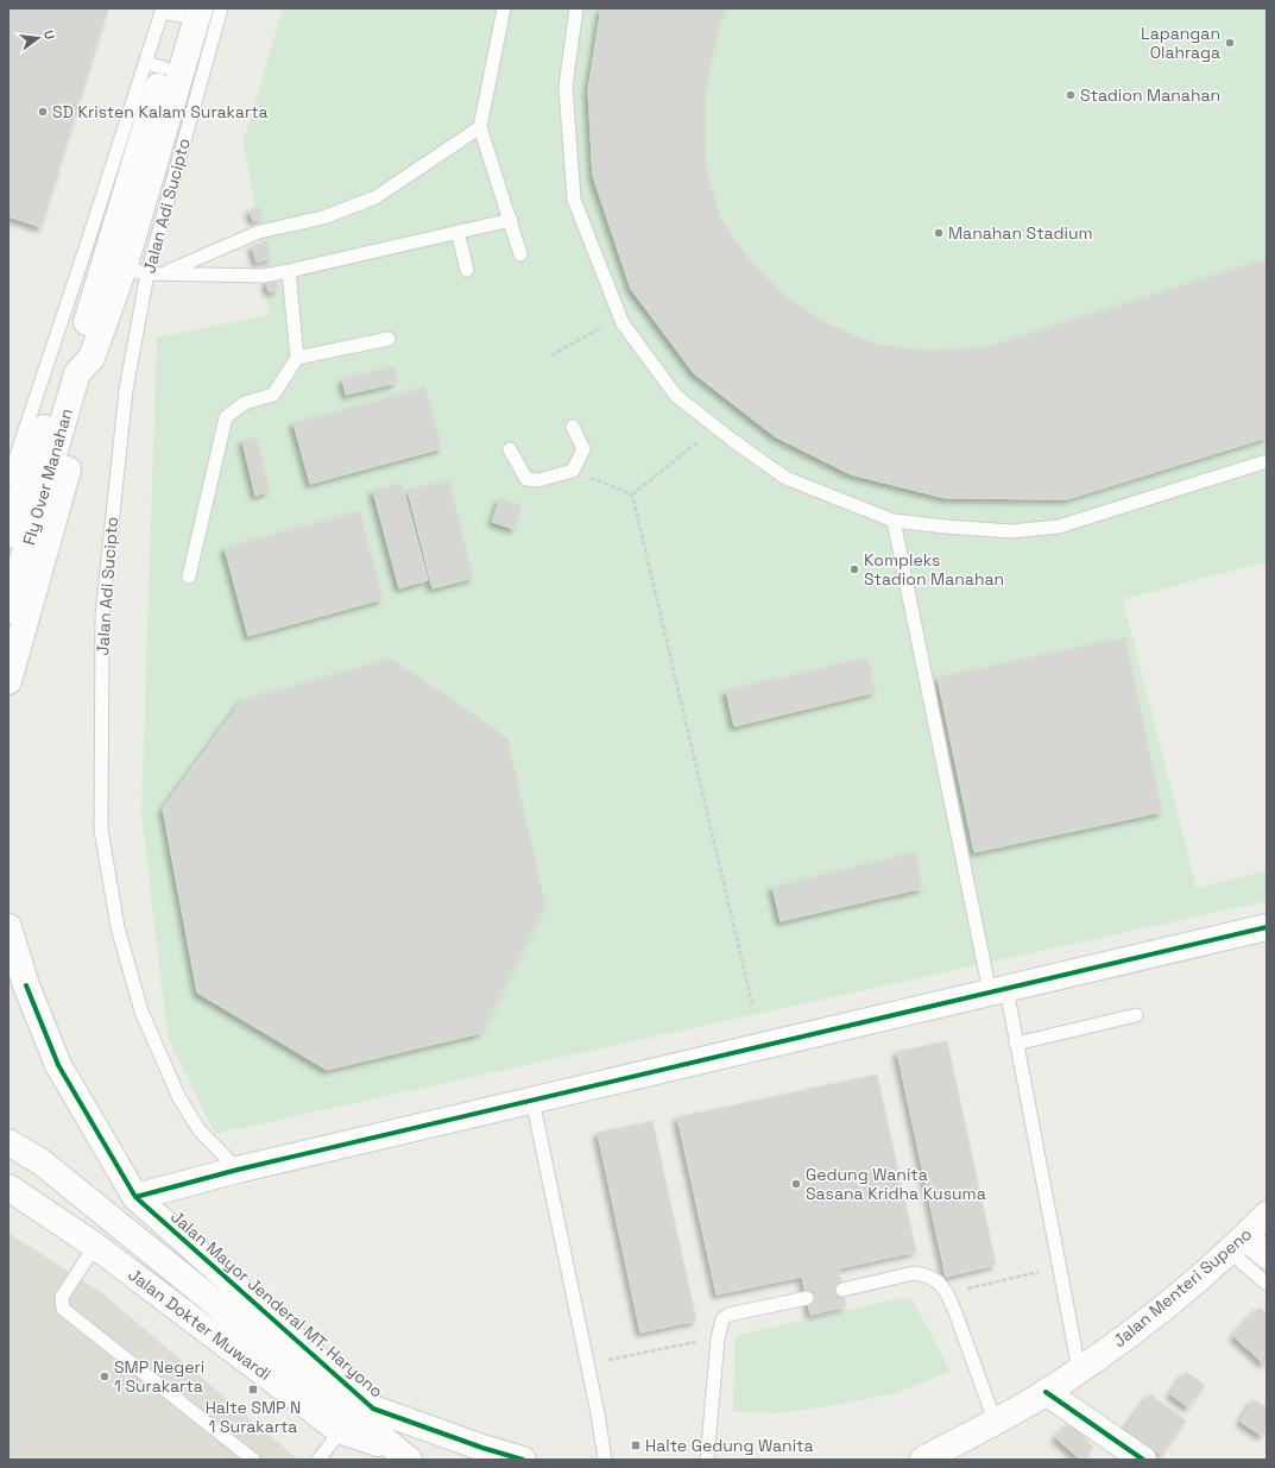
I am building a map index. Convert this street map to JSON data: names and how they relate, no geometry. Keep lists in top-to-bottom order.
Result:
{
  "streets": {
    "main road": [
      "Jalan Adi Sucipto",
      "Fly Over Manahan",
      "Jalan Menteri Supeno",
      "Jalan Mayor Jenderal MT. Haryono",
      "Jalan Dokter Muwardi"
    ]
  },
  "crossings": [
    ["Jalan Adi Sucipto", "Fly Over Manahan"]
  ],
  "places": {
    "other": [
      "Lapangan Olahraga",
      "Stadion Manahan",
      "SD Kristen Kalam Surakarta",
      "Manahan Stadium",
      "Kompleks Stadion Manahan",
      "Gedung Wanita Sasana Kridha Kusuma",
      "SMP Negeri 1 Surakarta"
    ],
    "transit": ["Halte SMP N 1 Surakarta", "Halte Gedung Wanita"]
  },
  "north": "right"
}
